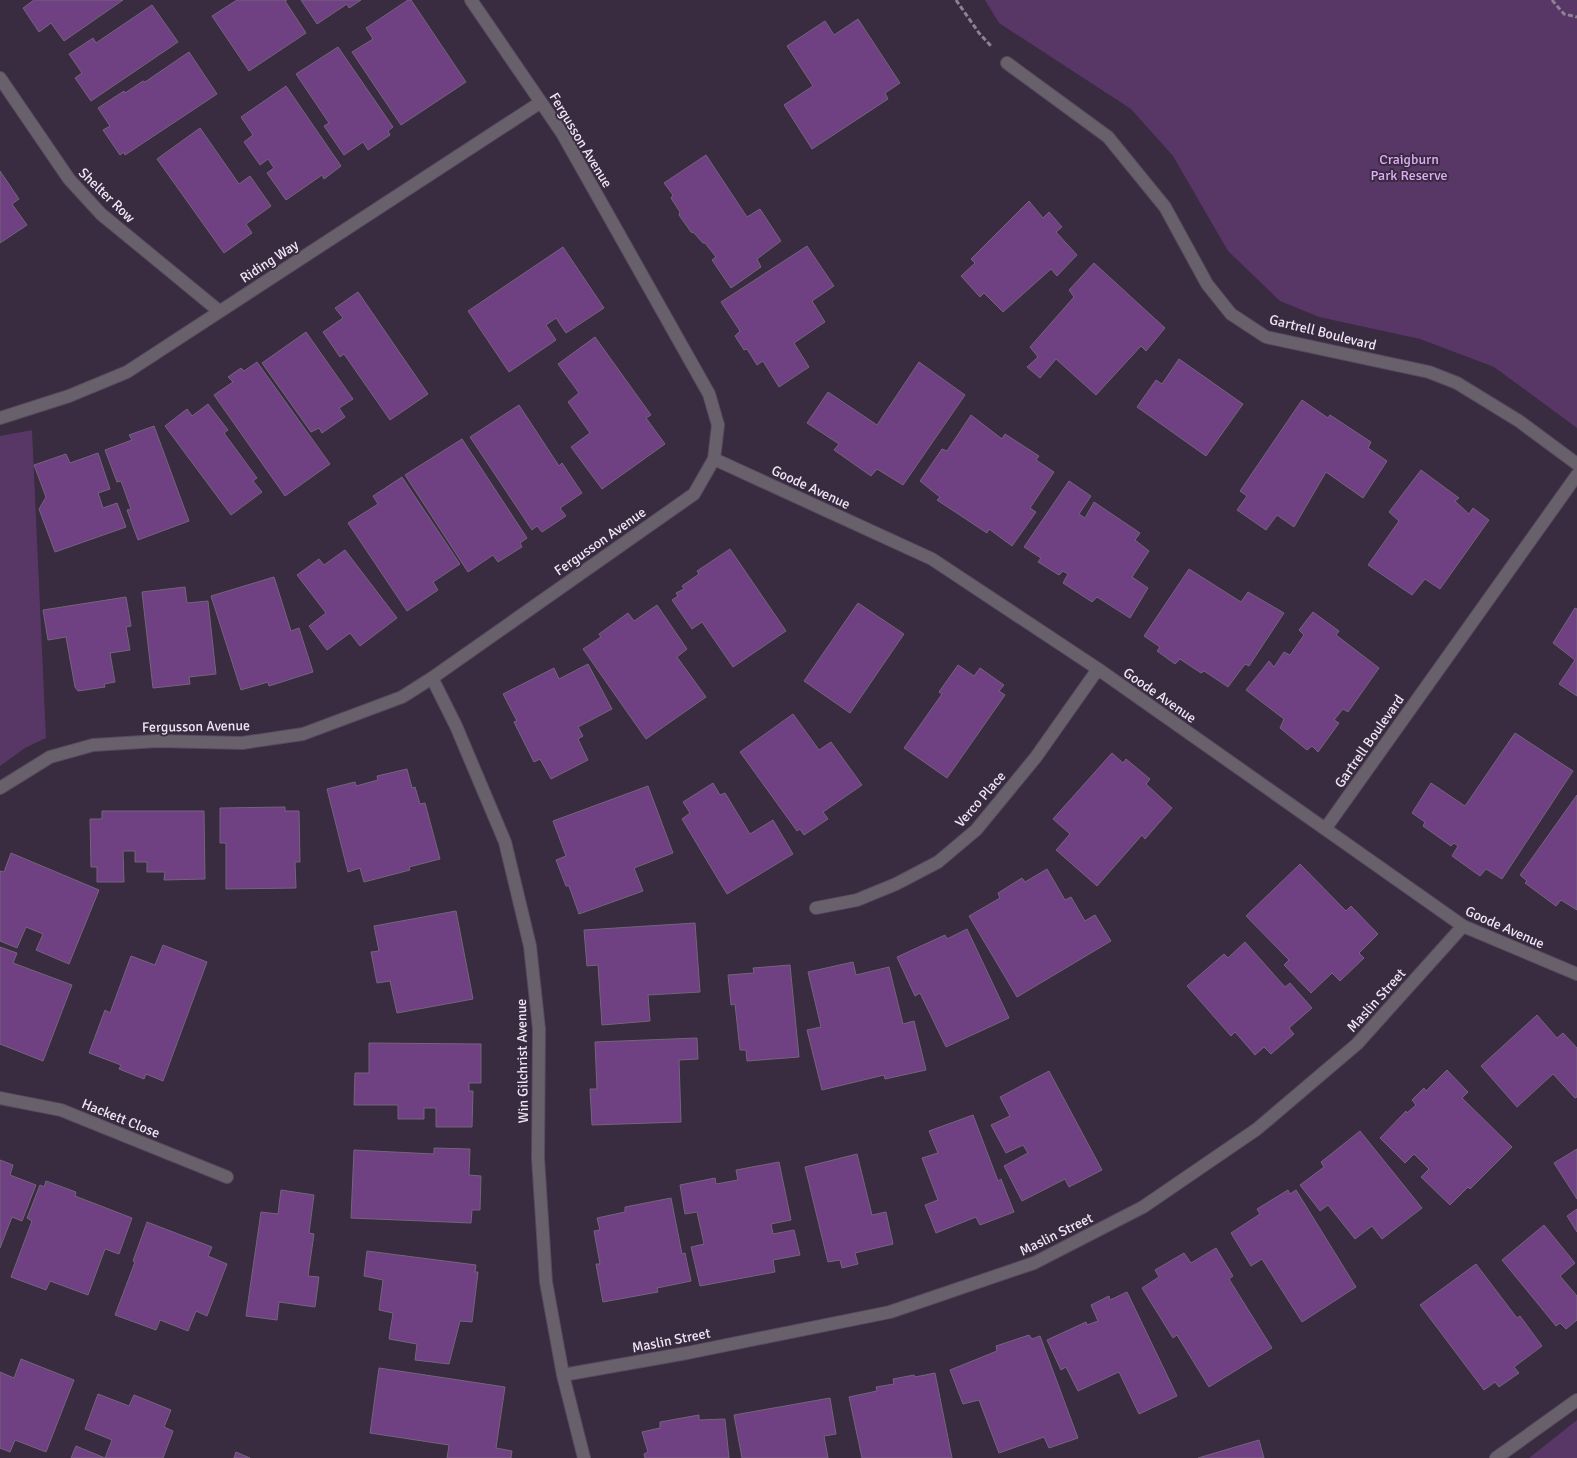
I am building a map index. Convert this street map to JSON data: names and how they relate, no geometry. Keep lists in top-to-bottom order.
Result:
{
  "streets": {
    "street": [
      "Fergusson Avenue",
      "Shelter Row",
      "Riding Way",
      "Gartrell Boulevard",
      "Goode Avenue",
      "Verco Place",
      "Maslin Street",
      "Win Gilchrist Avenue",
      "Hackett Close"
    ]
  },
  "crossings": [
    ["Fergusson Avenue", "Riding Way"],
    ["Fergusson Avenue", "Goode Avenue"],
    ["Fergusson Avenue", "Win Gilchrist Avenue"],
    ["Shelter Row", "Riding Way"],
    ["Gartrell Boulevard", "Goode Avenue"],
    ["Goode Avenue", "Verco Place"],
    ["Goode Avenue", "Maslin Street"],
    ["Maslin Street", "Win Gilchrist Avenue"]
  ],
  "parks": ["Craigburn Park Reserve"]
}
